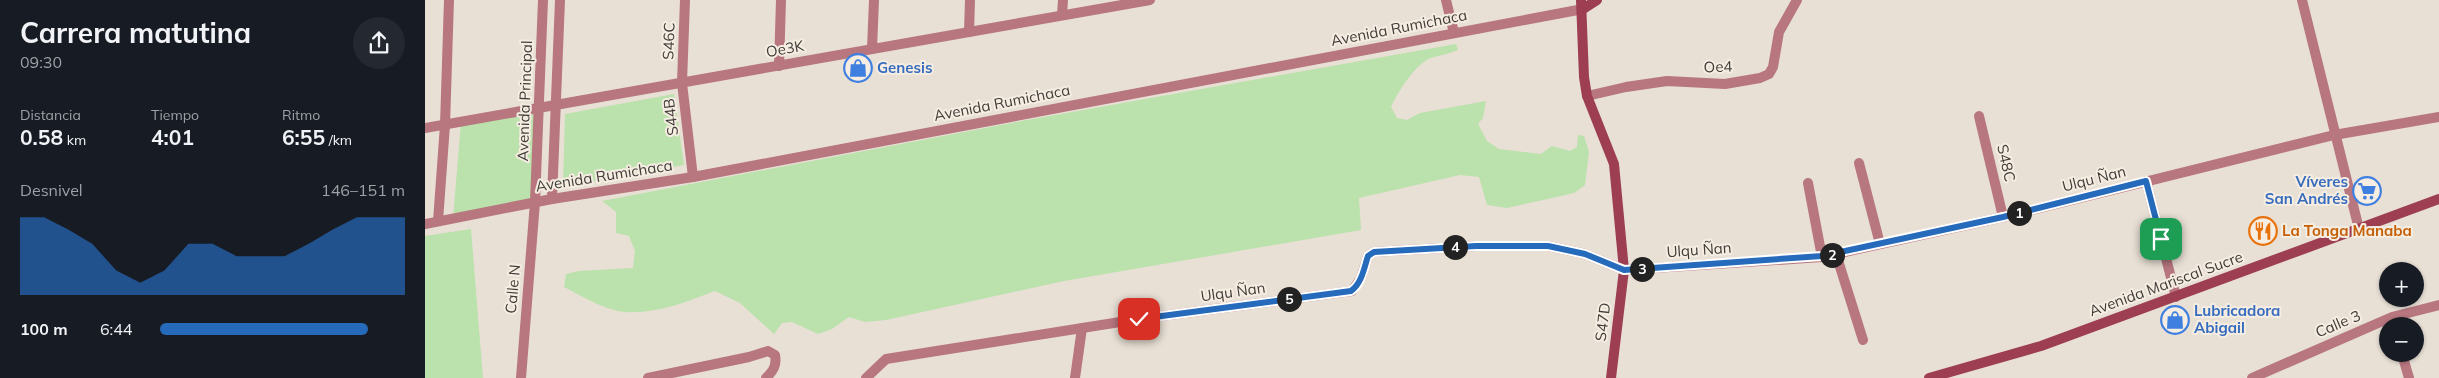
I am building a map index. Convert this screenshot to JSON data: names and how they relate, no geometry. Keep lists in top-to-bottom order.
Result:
{
  "streets": {
    "main road": ["Avenida Mariscal Sucre", "S47D"],
    "street": [
      "Avenida Rumichaca",
      "S46C",
      "Oe3K",
      "Oe4",
      "Avenida Principal",
      "S44B",
      "S48C",
      "Ulqu Ñan",
      "Calle N",
      "Calle 3"
    ]
  },
  "crossings": [
    ["Avenida Rumichaca", "Avenida Principal"],
    ["Avenida Rumichaca", "S44B"],
    ["Avenida Rumichaca", "Calle N"],
    ["Avenida Rumichaca", "S47D"],
    ["S46C", "Oe3K"],
    ["S46C", "S44B"],
    ["Oe3K", "Avenida Principal"],
    ["Oe3K", "S44B"],
    ["Oe4", "S47D"],
    ["Avenida Principal", "Calle N"],
    ["S48C", "Ulqu Ñan"],
    ["Ulqu Ñan", "S47D"]
  ],
  "places": {
    "shop": ["Genesis", "Lubricadora Abigail"],
    "supermarket": ["Víveres San Andrés"],
    "restaurant": ["La Tonga Manaba"]
  },
  "page": {
    "heading": ["Carrera matutina", "09:30"],
    "stats": [
      ["Distancia", "0.58 km"],
      ["Tiempo", "4:01"],
      ["Ritmo", "6:55 /km"]
    ],
    "chart": ["Desnivel", "146–151 m"],
    "pins": [
      "1",
      "4",
      "2",
      "3",
      "5"
    ],
    "map_buttons": ["+", "−"],
    "list": [
      {
        "name": "100 m",
        "note": "6:44"
      }
    ]
  }
}
